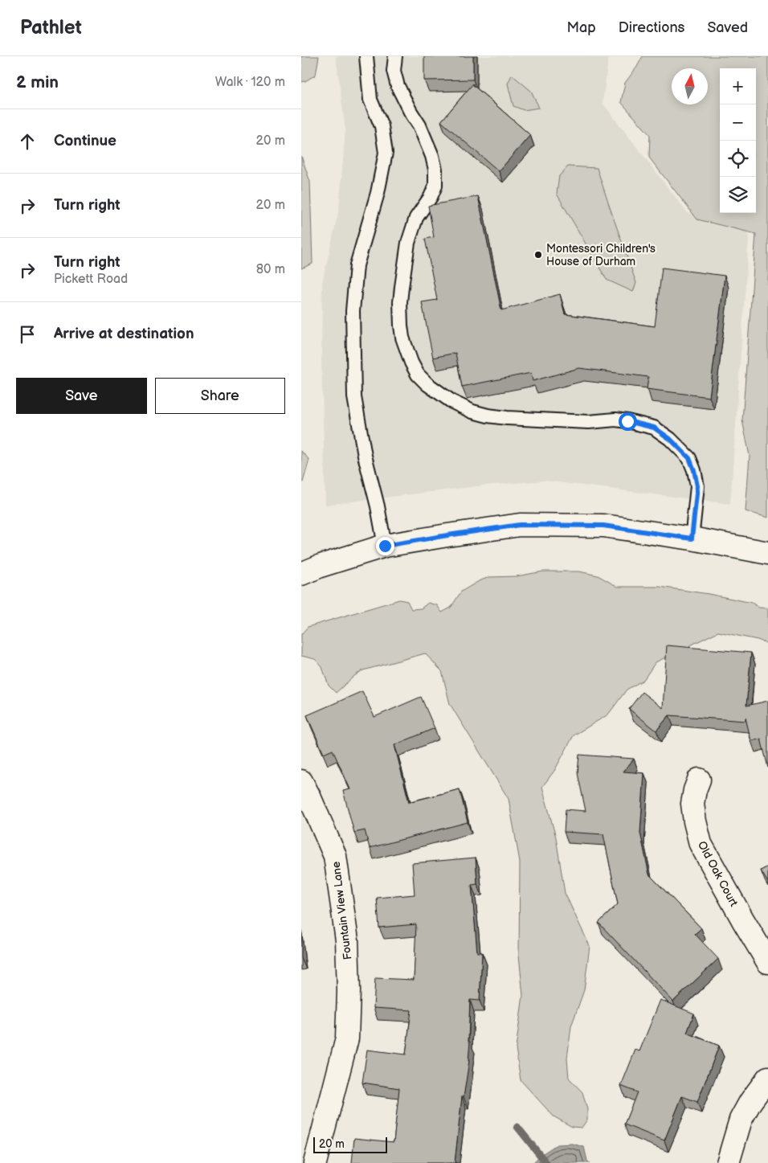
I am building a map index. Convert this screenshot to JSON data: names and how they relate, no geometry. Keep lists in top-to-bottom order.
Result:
{
  "streets": {
    "street": ["Old Oak Court", "Fountain View Lane"]
  },
  "places": ["Montessori Children's House of Durham"],
  "scale_bar": "20 m",
  "north": "top",
  "page": {
    "header": "Pathlet",
    "nav": ["Map", "Directions", "Saved"],
    "heading": ["2 min", "Walk · 120 m"],
    "map_buttons": ["+", "−"],
    "list": [
      ["Continue", "20 m"],
      ["Turn right", "20 m"],
      ["Turn right", "Pickett Road", "80 m"],
      "Arrive at destination"
    ],
    "buttons": ["Save", "Share"],
    "scale": "20 m"
  }
}
